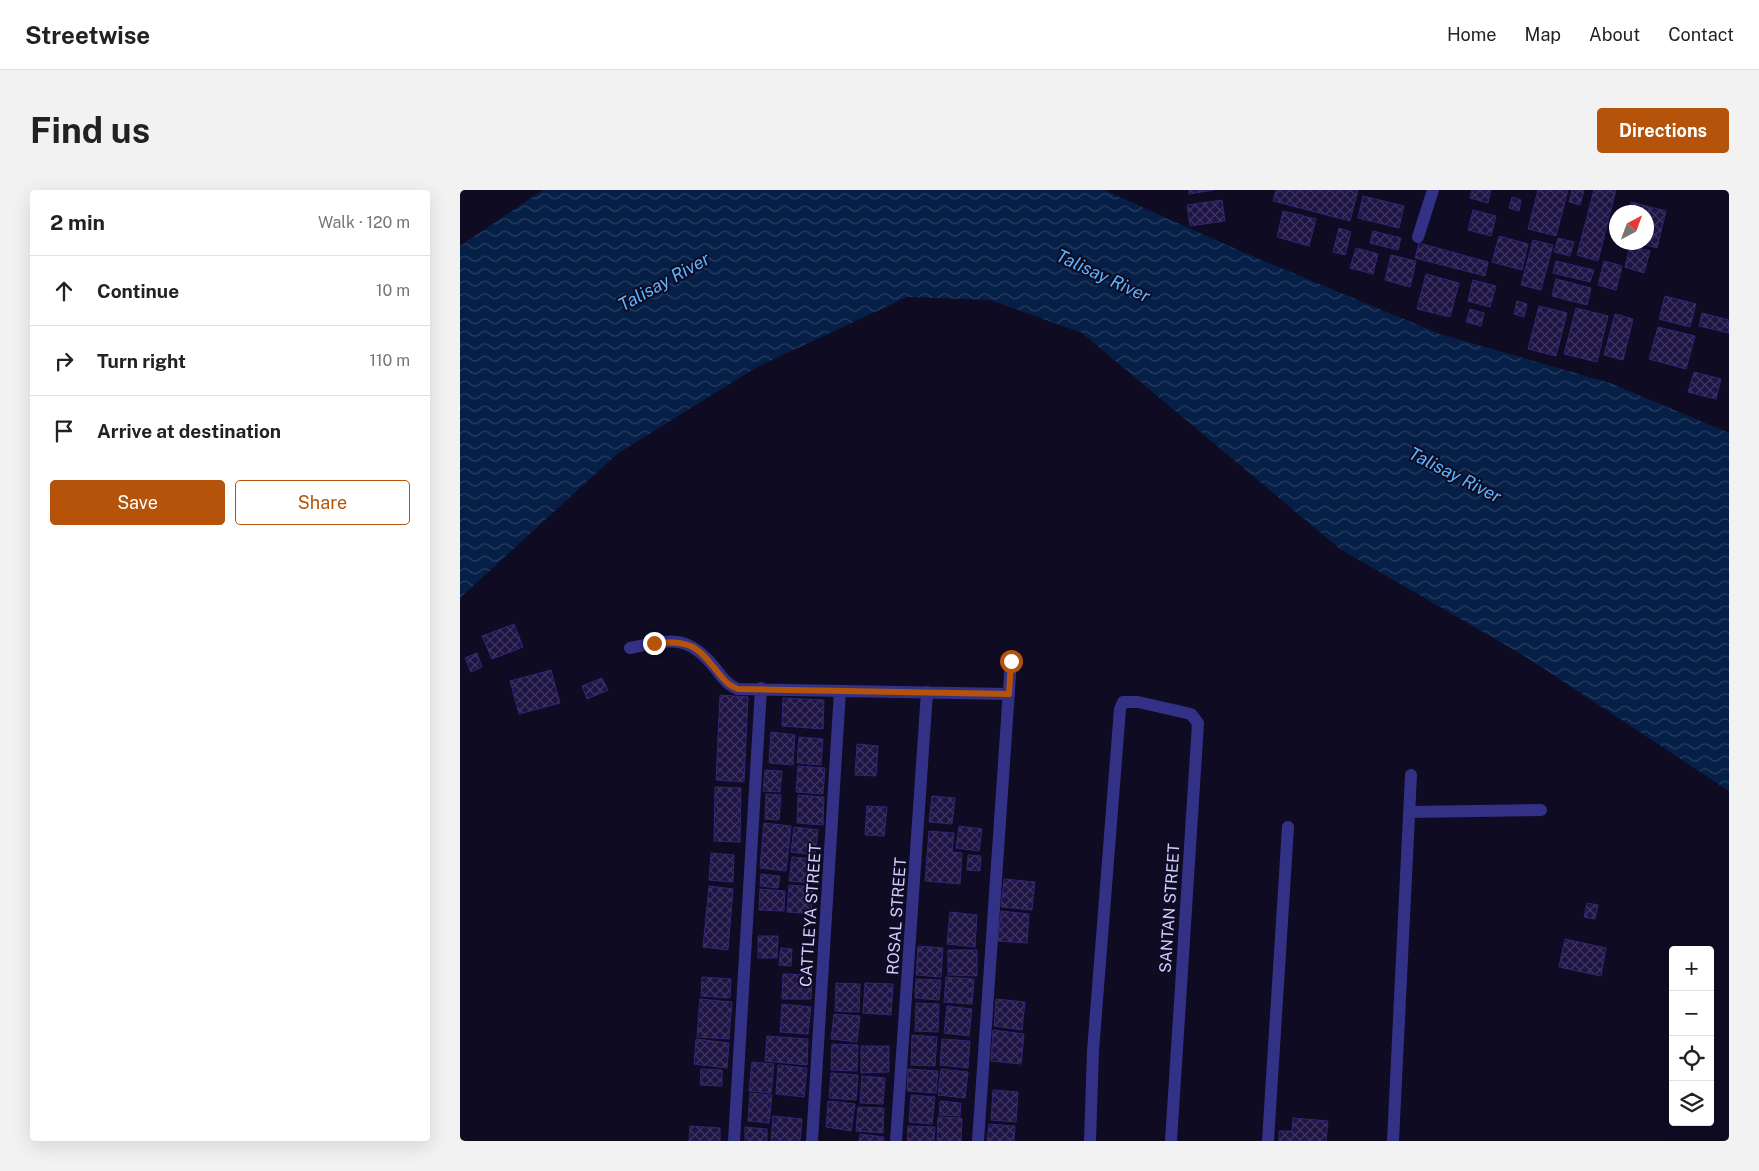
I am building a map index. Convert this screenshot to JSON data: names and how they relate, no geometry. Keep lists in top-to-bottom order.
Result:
{
  "streets": {
    "street": ["SANTAN STREET", "CATTLEYA STREET", "ROSAL STREET"]
  },
  "water": ["Talisay River"],
  "north": "top right",
  "page": {
    "header": "Streetwise",
    "nav": [
      "Home",
      "Map",
      "About",
      "Contact"
    ],
    "buttons": [
      "Directions",
      ["Save", "Share"]
    ],
    "title": "Find us",
    "heading": ["2 min", "Walk · 120 m"],
    "list": [
      ["Continue", "10 m"],
      ["Turn right", "110 m"],
      "Arrive at destination"
    ],
    "map_buttons": ["+", "−"]
  }
}
